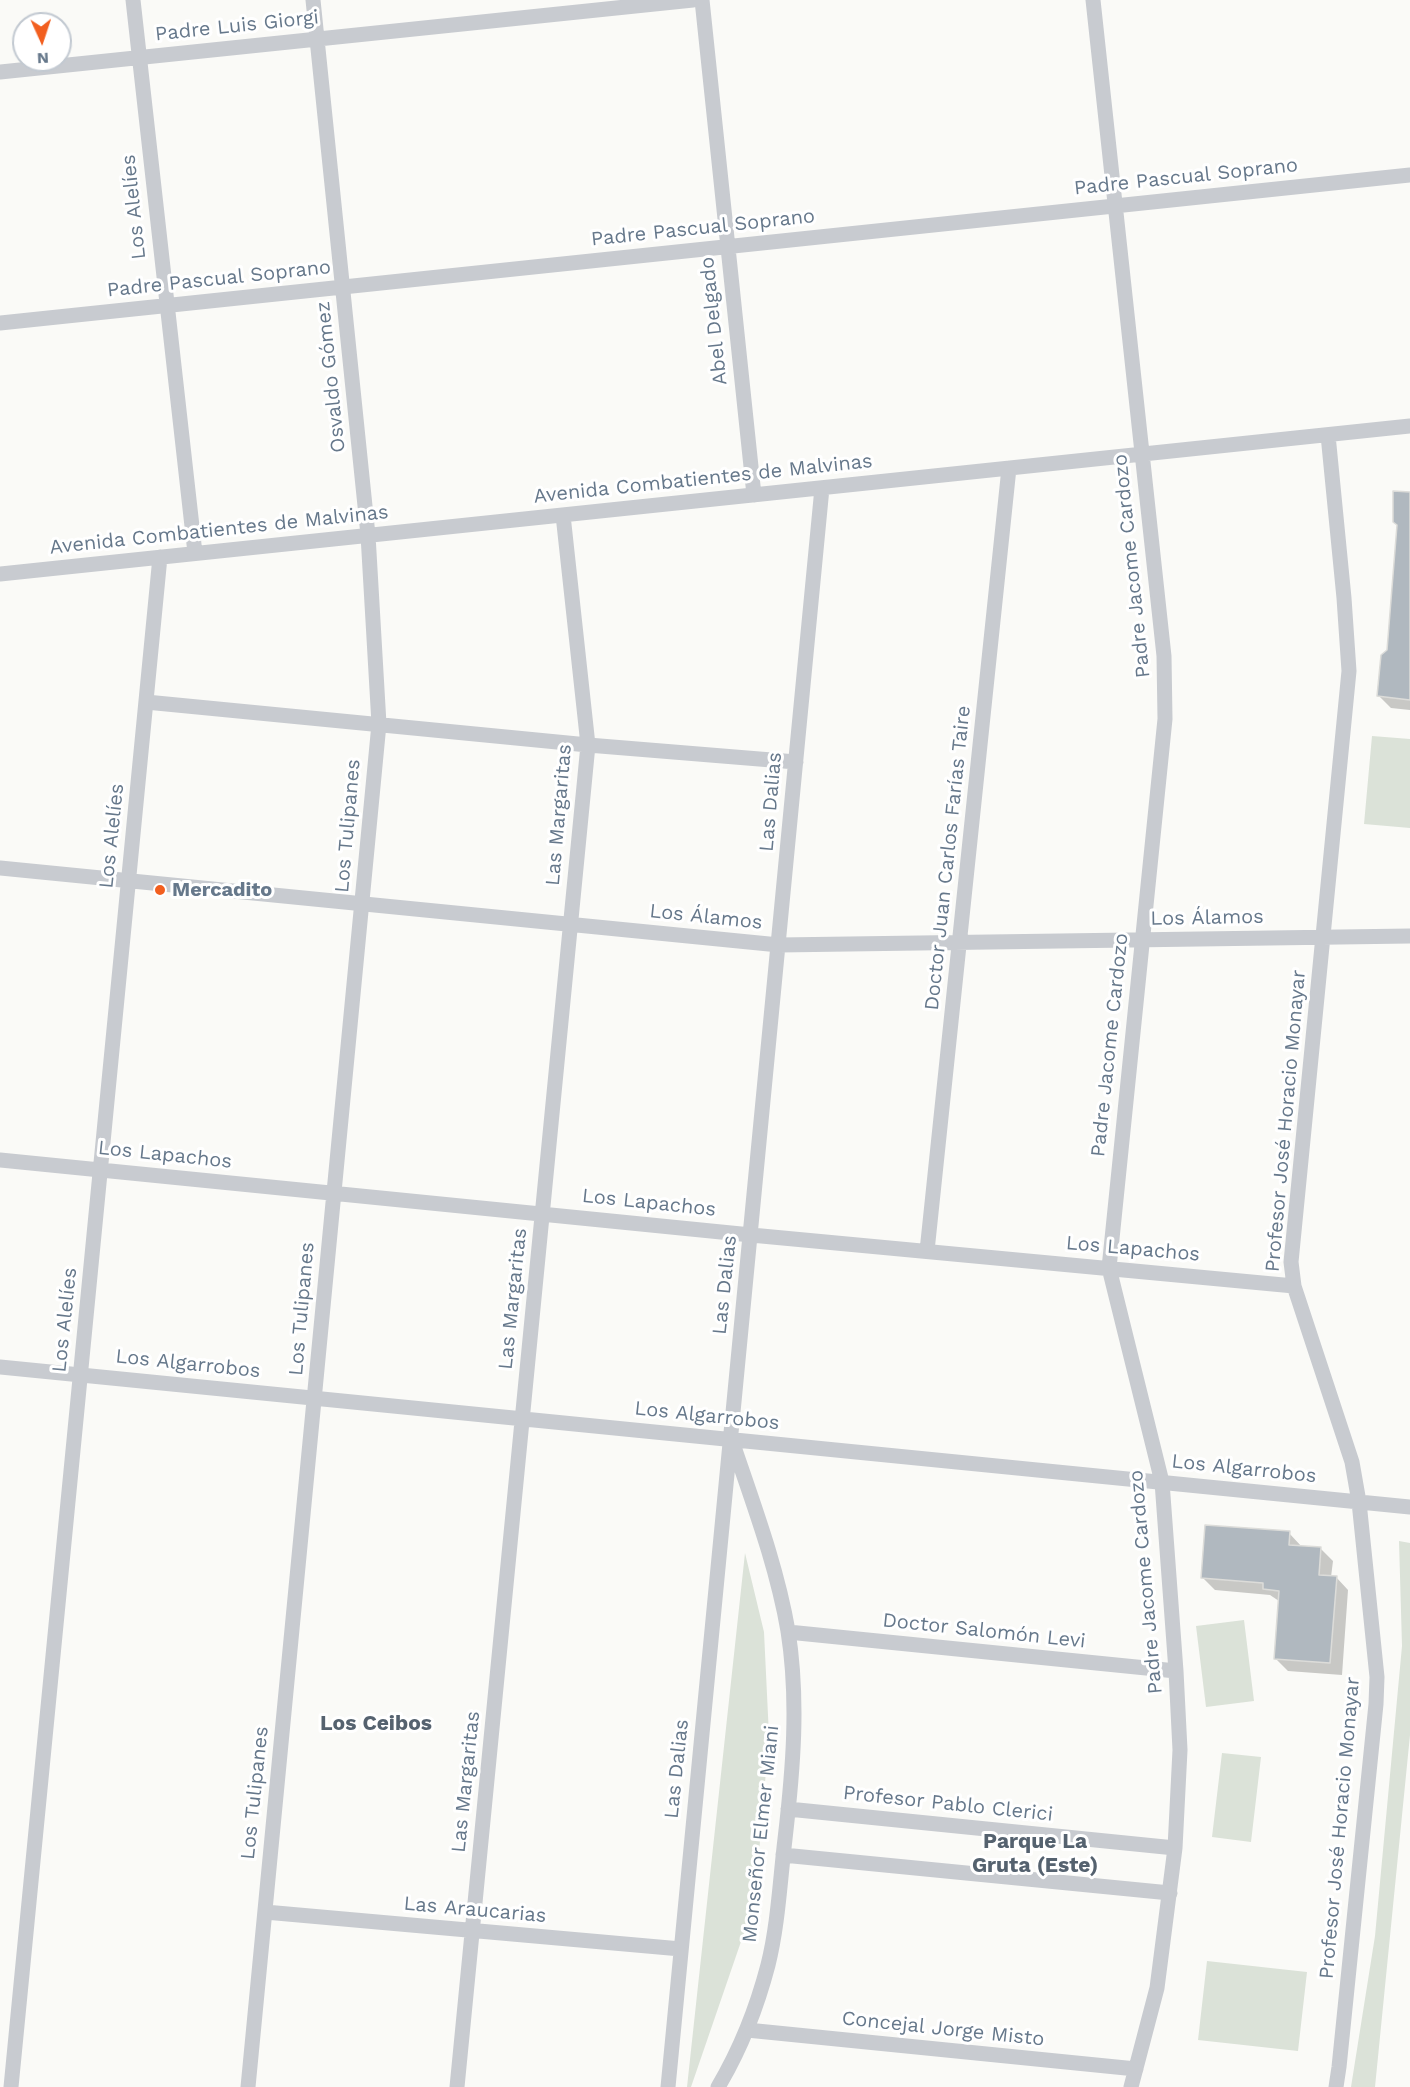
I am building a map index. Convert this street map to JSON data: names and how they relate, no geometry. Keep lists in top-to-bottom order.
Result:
{
  "streets": {
    "street": [
      "Padre Luis Giorgi",
      "Padre Pascual Soprano",
      "Los Alelíes",
      "Abel Delgado",
      "Osvaldo Gómez",
      "Avenida Combatientes de Malvinas",
      "Padre Jacome Cardozo",
      "Las Dalias",
      "Las Margaritas",
      "Los Tulipanes",
      "Doctor Juan Carlos Farías Taire",
      "Los Álamos",
      "Profesor José Horacio Monayar",
      "Los Lapachos",
      "Los Algarrobos",
      "Doctor Salomón Levi",
      "Profesor Pablo Clerici",
      "Monseñor Elmer Miani",
      "Las Araucarias",
      "Concejal Jorge Misto"
    ]
  },
  "crossings": [
    ["Padre Luis Giorgi", "Los Alelíes"],
    ["Padre Luis Giorgi", "Osvaldo Gómez"],
    ["Padre Pascual Soprano", "Los Alelíes"],
    ["Padre Pascual Soprano", "Abel Delgado"],
    ["Padre Pascual Soprano", "Osvaldo Gómez"],
    ["Padre Pascual Soprano", "Padre Jacome Cardozo"],
    ["Los Alelíes", "Avenida Combatientes de Malvinas"],
    ["Los Alelíes", "Los Álamos"],
    ["Los Alelíes", "Los Lapachos"],
    ["Los Alelíes", "Los Algarrobos"],
    ["Abel Delgado", "Avenida Combatientes de Malvinas"],
    ["Osvaldo Gómez", "Avenida Combatientes de Malvinas"],
    ["Osvaldo Gómez", "Los Tulipanes"],
    ["Avenida Combatientes de Malvinas", "Padre Jacome Cardozo"],
    ["Avenida Combatientes de Malvinas", "Las Dalias"],
    ["Avenida Combatientes de Malvinas", "Las Margaritas"],
    ["Avenida Combatientes de Malvinas", "Los Tulipanes"],
    ["Avenida Combatientes de Malvinas", "Doctor Juan Carlos Farías Taire"],
    ["Avenida Combatientes de Malvinas", "Profesor José Horacio Monayar"],
    ["Padre Jacome Cardozo", "Los Álamos"],
    ["Padre Jacome Cardozo", "Los Lapachos"],
    ["Padre Jacome Cardozo", "Los Algarrobos"],
    ["Padre Jacome Cardozo", "Doctor Salomón Levi"],
    ["Padre Jacome Cardozo", "Profesor Pablo Clerici"],
    ["Padre Jacome Cardozo", "Concejal Jorge Misto"],
    ["Las Dalias", "Los Álamos"],
    ["Las Dalias", "Los Lapachos"],
    ["Las Dalias", "Los Algarrobos"],
    ["Las Dalias", "Monseñor Elmer Miani"],
    ["Las Dalias", "Las Araucarias"],
    ["Las Margaritas", "Los Álamos"],
    ["Las Margaritas", "Los Lapachos"],
    ["Las Margaritas", "Los Algarrobos"],
    ["Las Margaritas", "Las Araucarias"],
    ["Los Tulipanes", "Los Álamos"],
    ["Los Tulipanes", "Los Lapachos"],
    ["Los Tulipanes", "Los Algarrobos"],
    ["Los Tulipanes", "Las Araucarias"],
    ["Doctor Juan Carlos Farías Taire", "Los Álamos"],
    ["Doctor Juan Carlos Farías Taire", "Los Lapachos"],
    ["Los Álamos", "Profesor José Horacio Monayar"],
    ["Profesor José Horacio Monayar", "Los Lapachos"],
    ["Profesor José Horacio Monayar", "Los Algarrobos"],
    ["Los Algarrobos", "Monseñor Elmer Miani"],
    ["Doctor Salomón Levi", "Monseñor Elmer Miani"],
    ["Profesor Pablo Clerici", "Monseñor Elmer Miani"],
    ["Monseñor Elmer Miani", "Concejal Jorge Misto"]
  ],
  "districts": ["Los Ceibos", "Parque La Gruta (Este)"],
  "places": ["Mercadito"],
  "north": "bottom"
}
